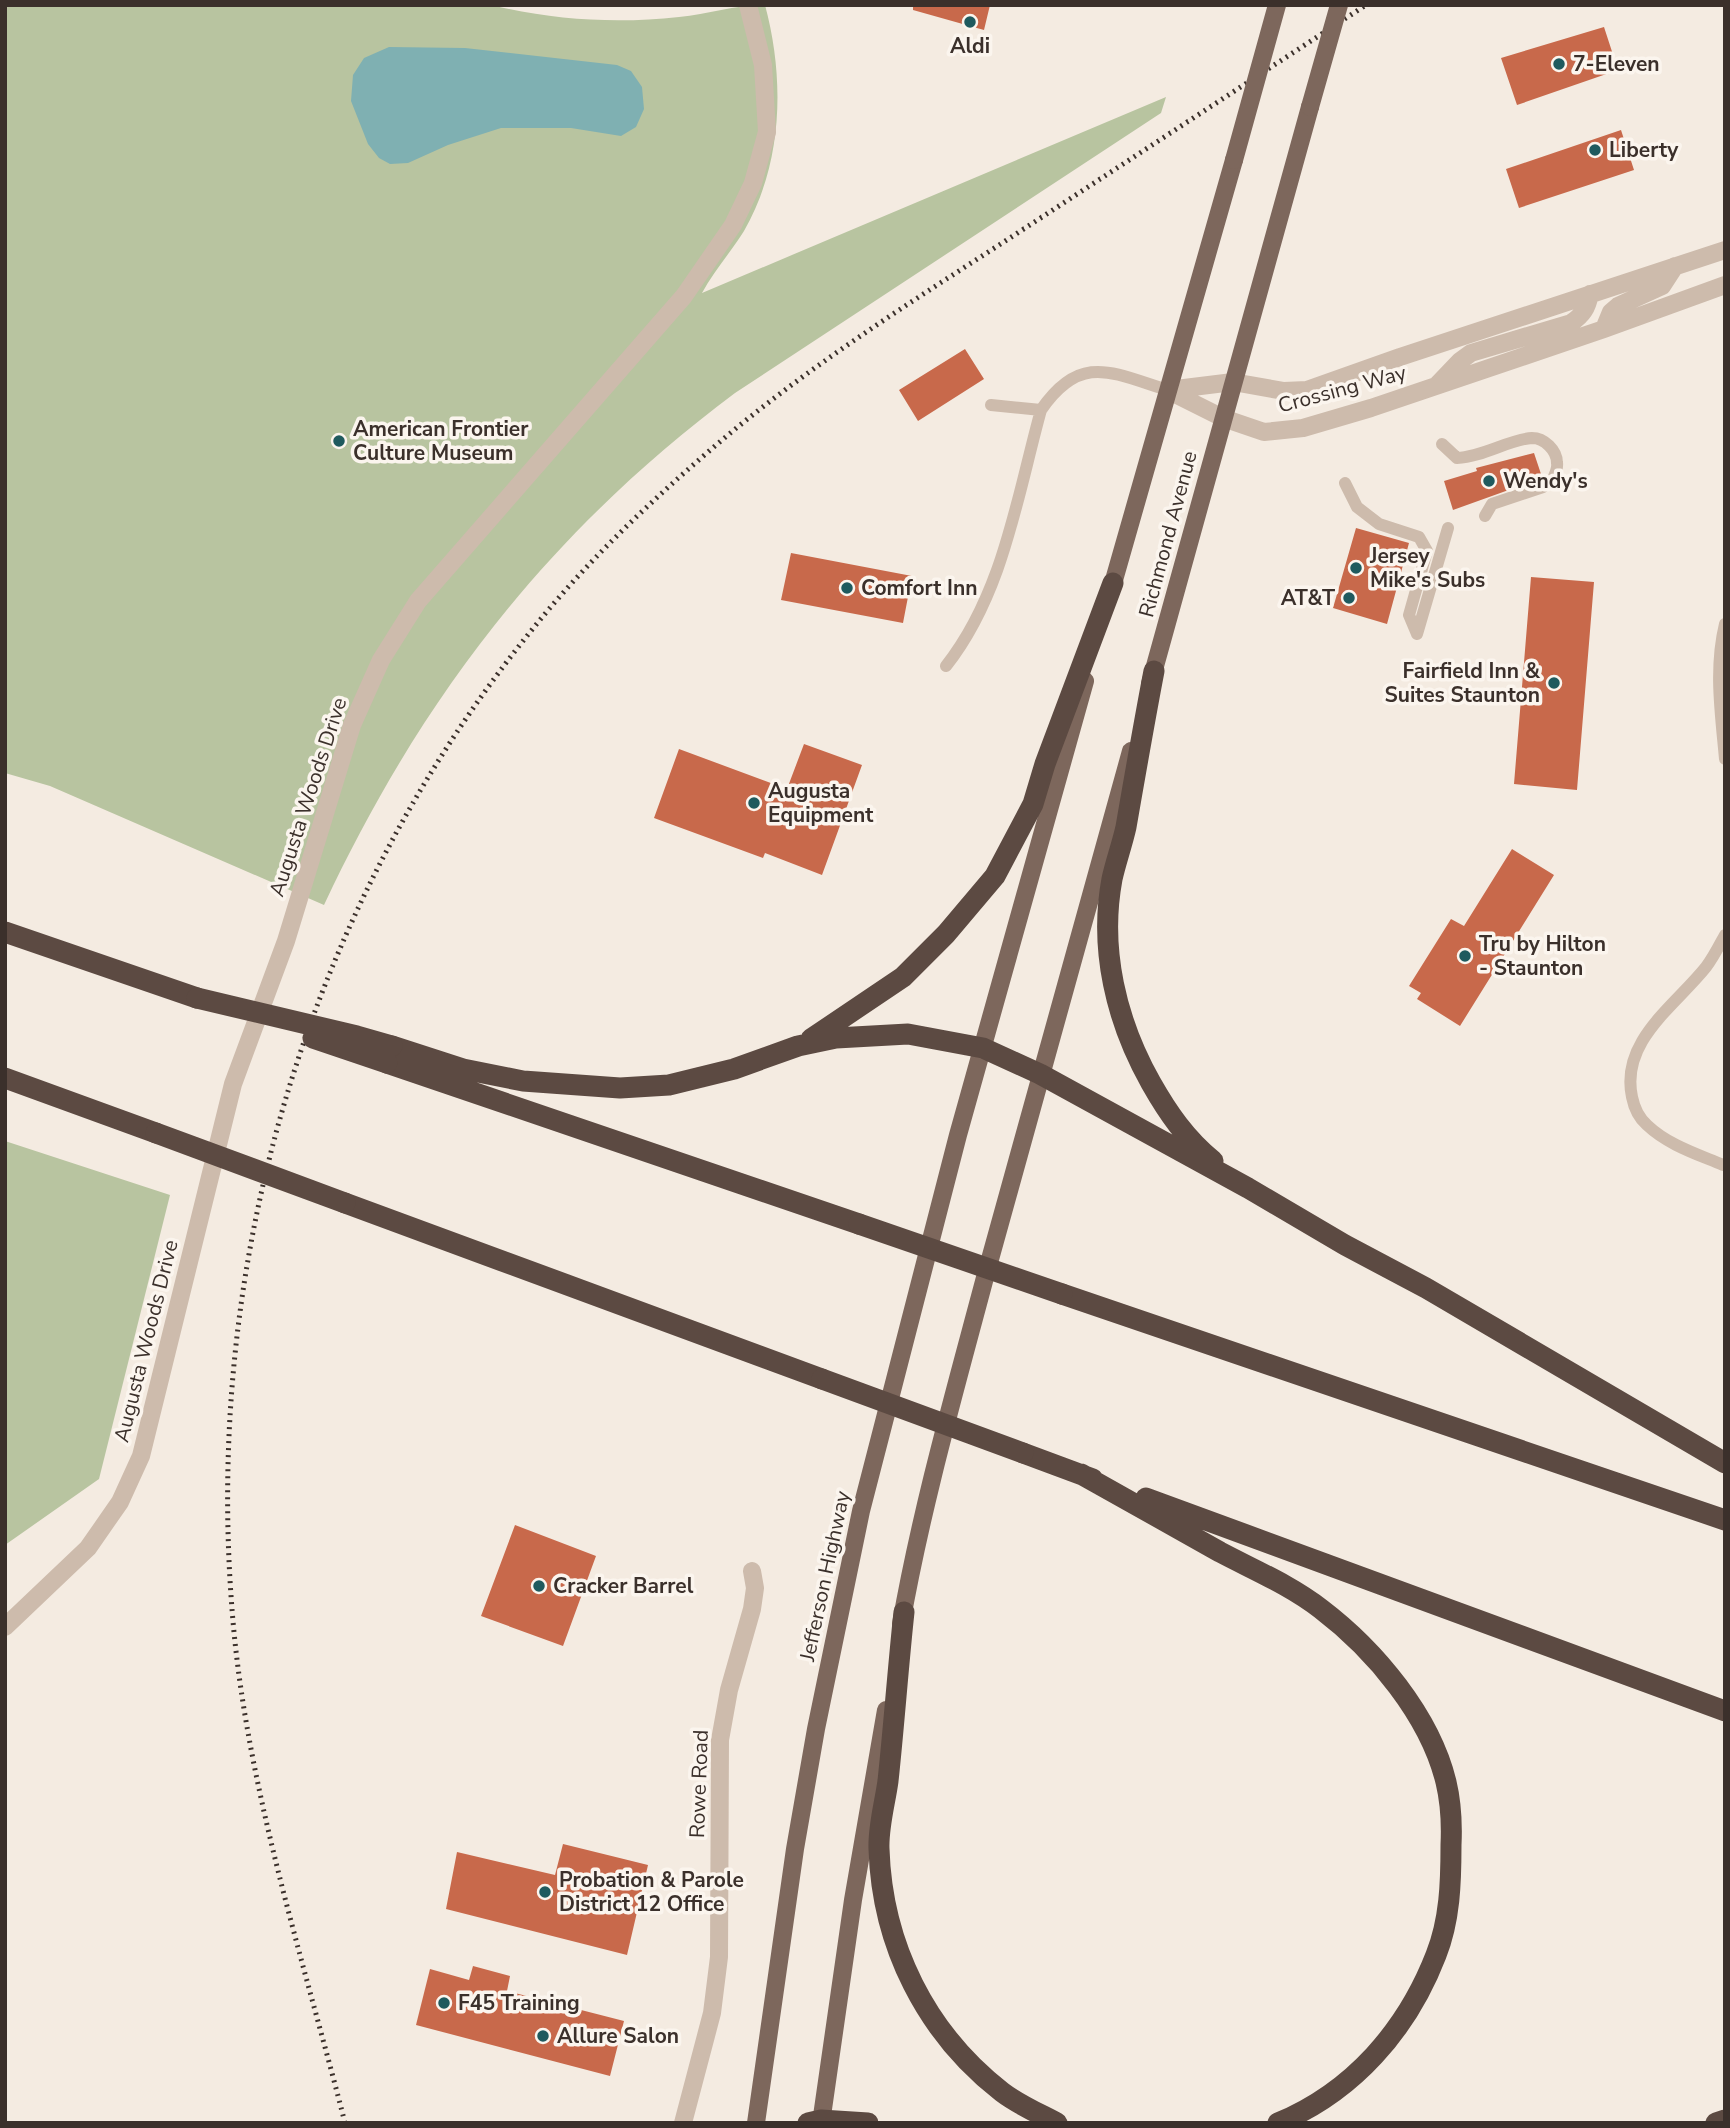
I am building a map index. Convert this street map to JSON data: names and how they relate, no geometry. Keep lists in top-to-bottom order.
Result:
{
  "streets": {
    "main road": ["Richmond Avenue", "Jefferson Highway"],
    "street": ["Crossing Way", "Augusta Woods Drive", "Rowe Road"]
  },
  "crossings": [
    ["Crossing Way", "Richmond Avenue"],
    ["Richmond Avenue", "Jefferson Highway"]
  ],
  "places": [
    "Aldi",
    "7-Eleven",
    "Liberty",
    "American Frontier Culture Museum",
    "Wendy's",
    "Jersey Mike's Subs",
    "Comfort Inn",
    "AT&T",
    "Fairfield Inn & Suites Staunton",
    "Augusta Equipment",
    "Tru by Hilton - Staunton",
    "Cracker Barrel",
    "Probation & Parole District 12 Office",
    "F45 Training",
    "Allure Salon"
  ]
}
